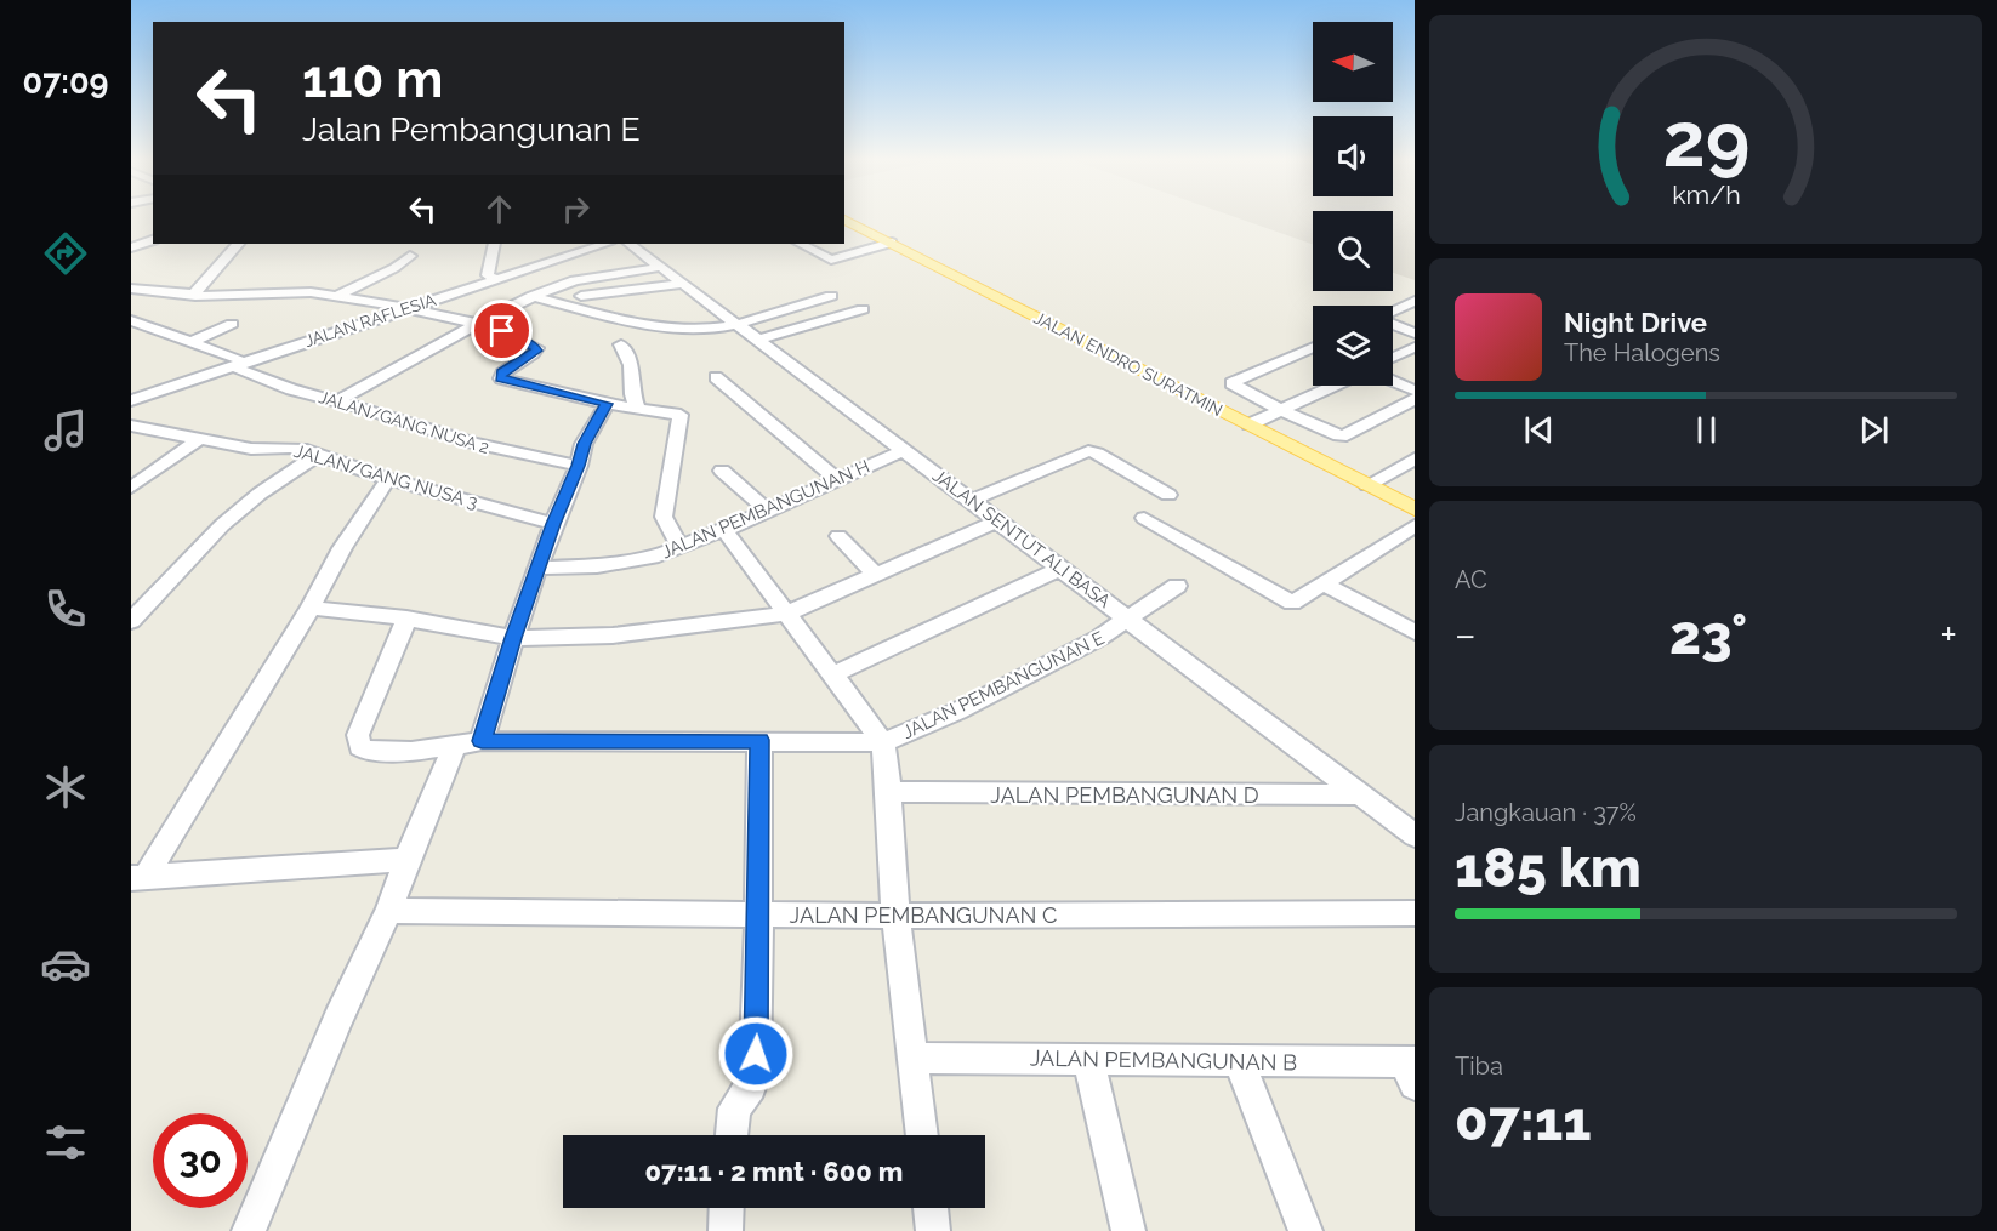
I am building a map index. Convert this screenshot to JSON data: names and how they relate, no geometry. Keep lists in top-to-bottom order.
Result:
{
  "streets": {
    "main road": ["JALAN ENDRO SURATMIN"],
    "street": [
      "JALAN RAFLESIA",
      "JALAN/GANG NUSA 2",
      "JALAN/GANG NUSA 3",
      "JALAN PEMBANGUNAN H",
      "JALAN SENTUT ALI BASA",
      "JALAN PEMBANGUNAN E",
      "JALAN PEMBANGUNAN D",
      "JALAN PEMBANGUNAN C",
      "JALAN PEMBANGUNAN B"
    ]
  },
  "crossings": [
    ["JALAN RAFLESIA", "JALAN/GANG NUSA 2"],
    ["JALAN PEMBANGUNAN H", "JALAN SENTUT ALI BASA"],
    ["JALAN SENTUT ALI BASA", "JALAN PEMBANGUNAN E"],
    ["JALAN SENTUT ALI BASA", "JALAN PEMBANGUNAN D"]
  ],
  "north": "left",
  "page": {
    "tabs": "07:09",
    "turn": ["110 m", "Jalan Pembangunan E"],
    "song": ["Night Drive", "The Halogens"],
    "tile": [
      "AC",
      ["Jangkauan · 37%", "185 km"],
      ["Tiba", "07:11"]
    ],
    "heat": ["−", "23°", "+"],
    "limit": "30",
    "trip": "07:11 · 2 mnt · 600 m",
    "gauge": ["29", "km/h"]
  }
}
